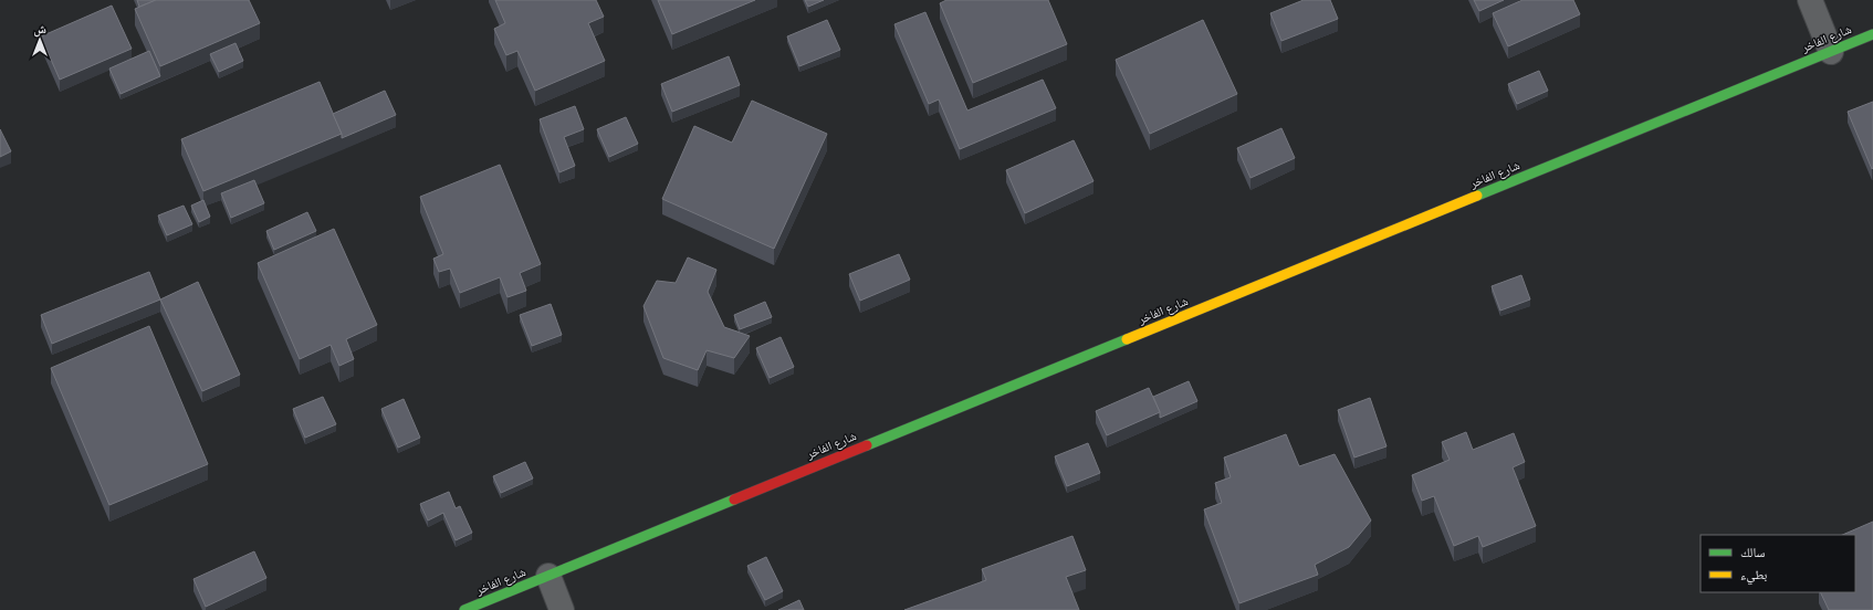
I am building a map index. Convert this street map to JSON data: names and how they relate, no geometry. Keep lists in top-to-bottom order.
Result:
{
  "streets": {
    "street": ["شارع الفاخر"]
  },
  "legend": ["سالك", "بطيء"],
  "north": "top"
}
